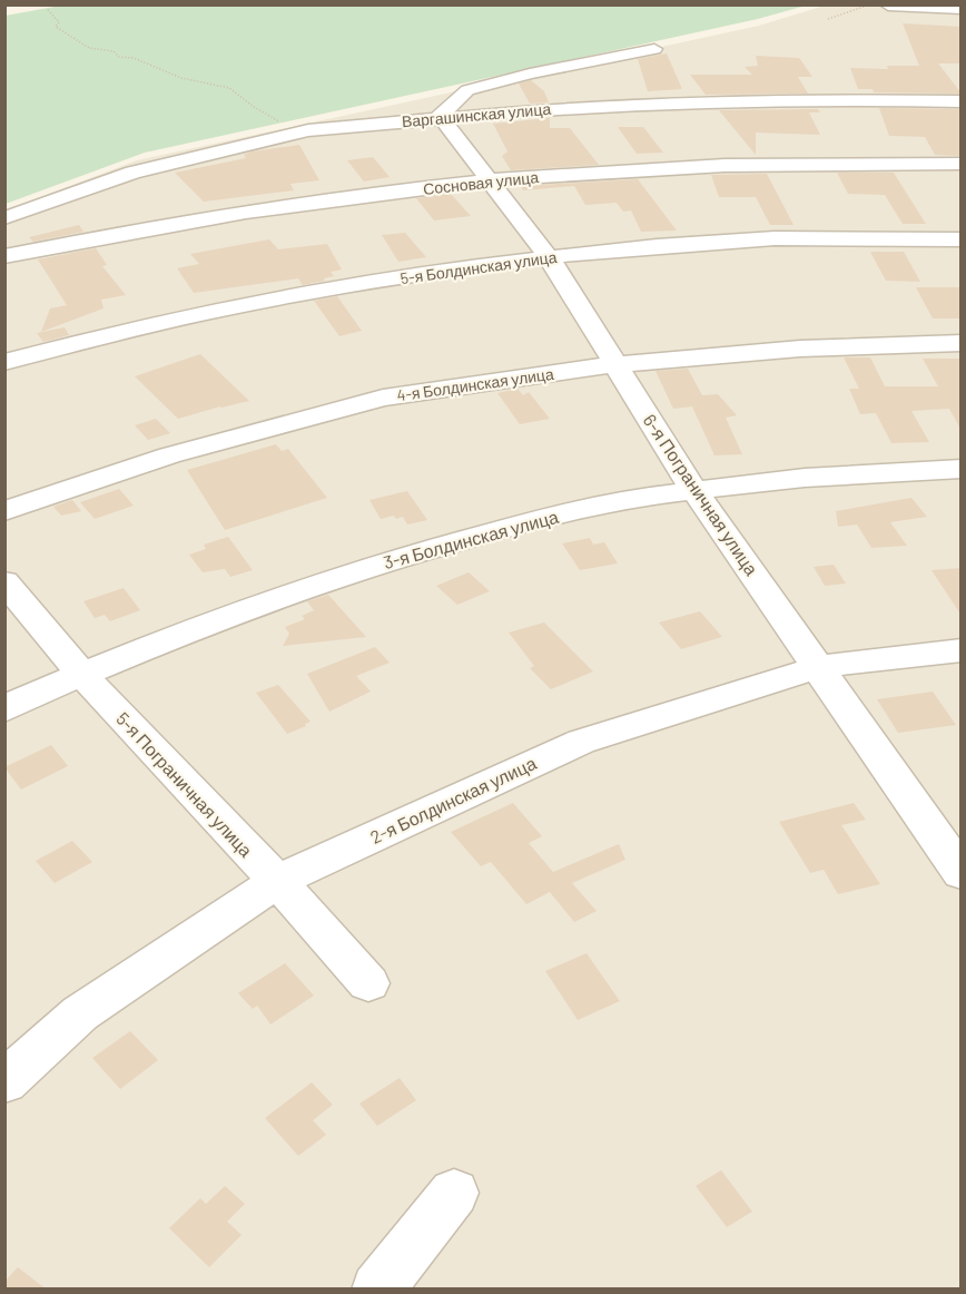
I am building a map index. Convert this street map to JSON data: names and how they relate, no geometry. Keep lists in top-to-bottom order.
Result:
{
  "streets": {
    "street": [
      "Варгашинская улица",
      "Сосновая улица",
      "5-я Болдинская улица",
      "4-я Болдинская улица",
      "6-я Пограничная улица",
      "3-я Болдинская улица",
      "5-я Пограничная улица",
      "2-я Болдинская улица"
    ]
  },
  "crossings": [
    ["Варгашинская улица", "6-я Пограничная улица"],
    ["Сосновая улица", "6-я Пограничная улица"],
    ["5-я Болдинская улица", "6-я Пограничная улица"],
    ["4-я Болдинская улица", "6-я Пограничная улица"],
    ["6-я Пограничная улица", "3-я Болдинская улица"],
    ["6-я Пограничная улица", "2-я Болдинская улица"],
    ["3-я Болдинская улица", "5-я Пограничная улица"],
    ["5-я Пограничная улица", "2-я Болдинская улица"]
  ]
}
